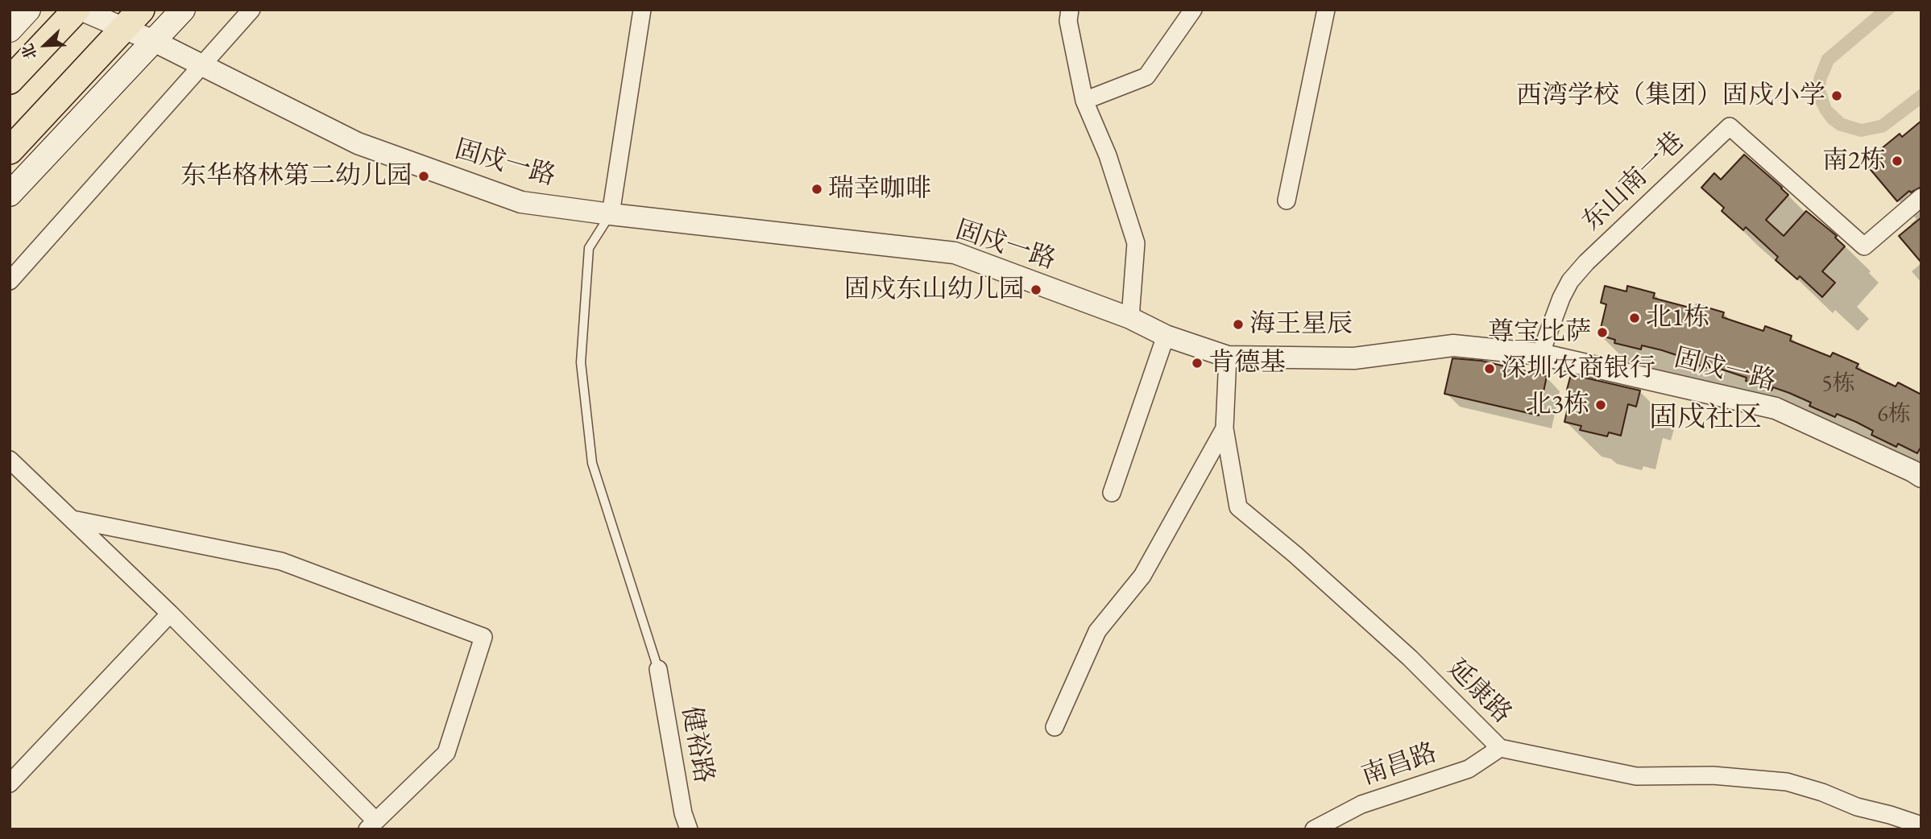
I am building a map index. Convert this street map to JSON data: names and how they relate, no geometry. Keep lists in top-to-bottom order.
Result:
{
  "streets": {
    "street": [
      "固戍一路",
      "东山南一巷",
      "延康路",
      "健裕路",
      "南昌路"
    ]
  },
  "crossings": [
    ["固戍一路", "东山南一巷"],
    ["固戍一路", "延康路"],
    ["延康路", "南昌路"]
  ],
  "districts": ["固戍社区"],
  "places": [
    "西湾学校（集团）固戍小学",
    "南2栋",
    "东华格林第二幼儿园",
    "瑞幸咖啡",
    "固戍东山幼儿园",
    "北1栋",
    "海王星辰",
    "尊宝比萨",
    "肯德基",
    "深圳农商银行",
    "北3栋"
  ],
  "house_numbers": ["5栋", "6栋"],
  "north": "bottom left"
}
